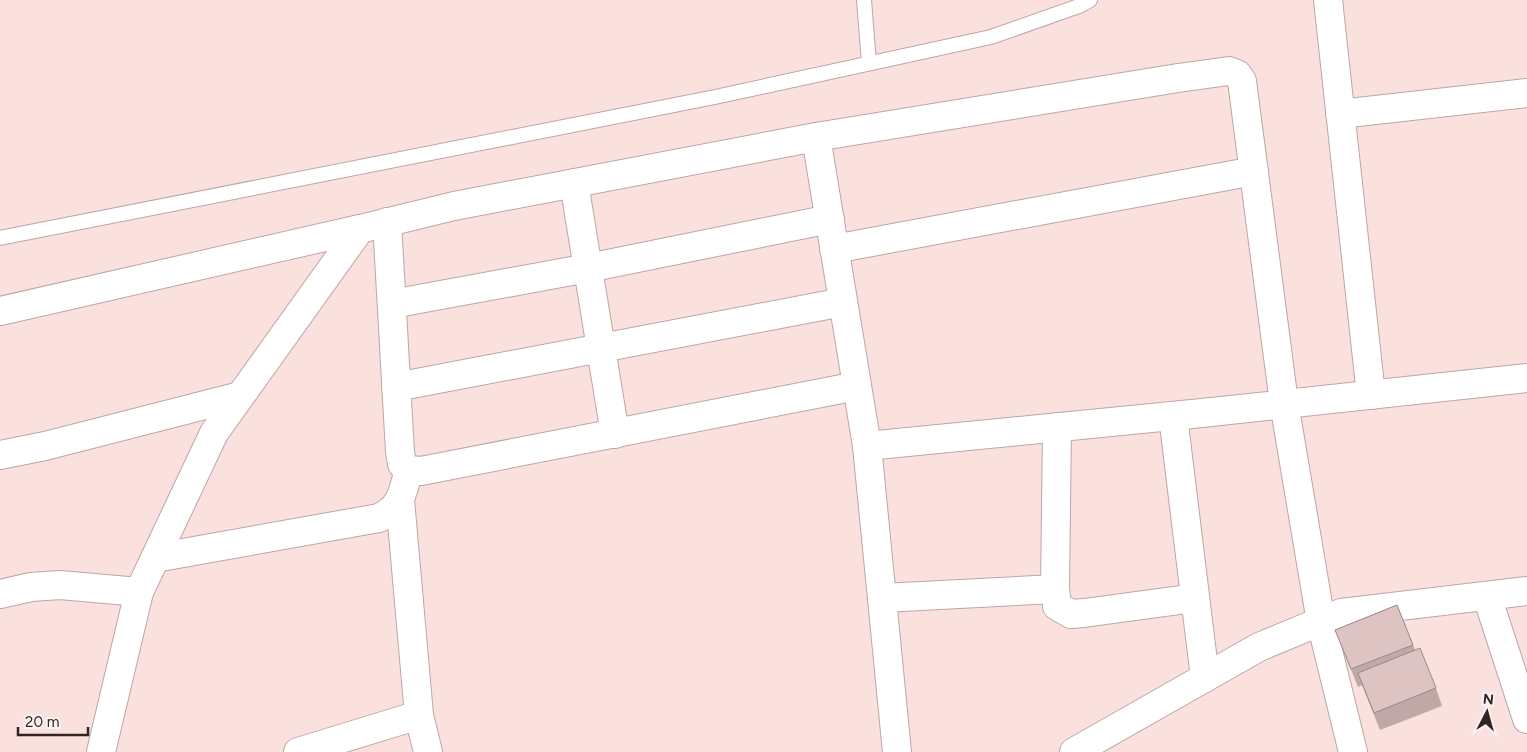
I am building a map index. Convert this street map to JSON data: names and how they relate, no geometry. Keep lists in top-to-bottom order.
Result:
{
  "scale_bar": "20 m",
  "north": "top"
}
